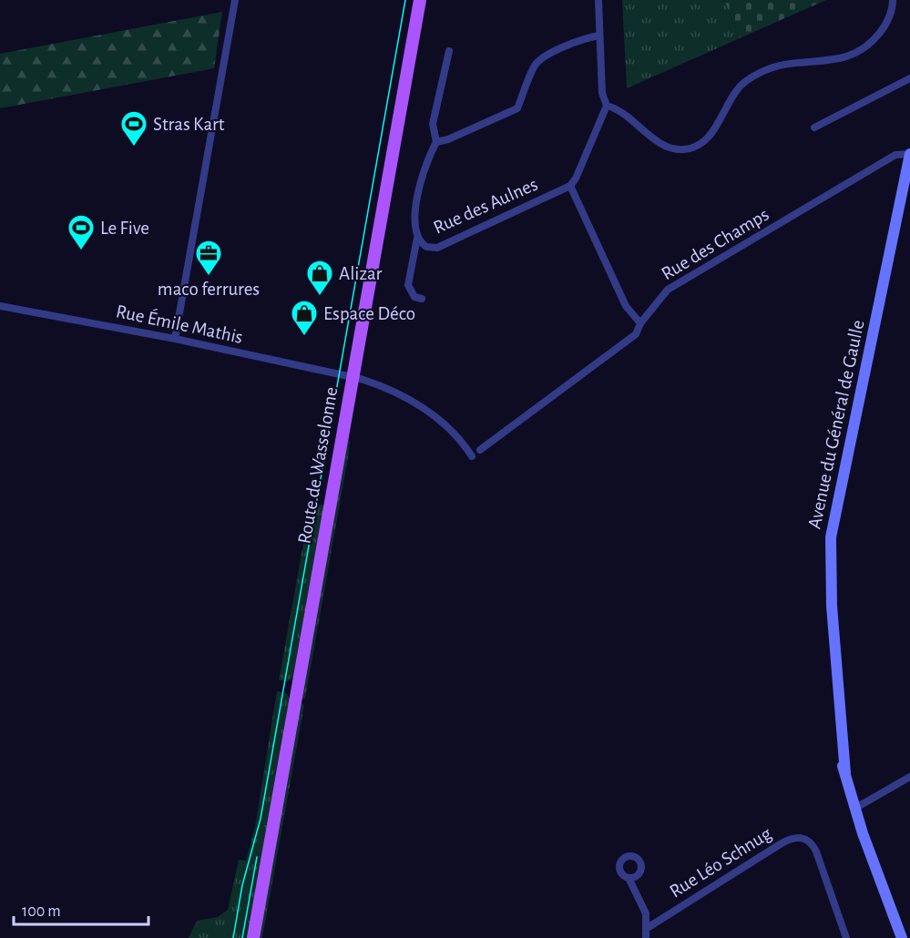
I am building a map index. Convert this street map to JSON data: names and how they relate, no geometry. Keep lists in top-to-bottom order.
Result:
{
  "streets": {
    "main road": ["Avenue du Général de Gaulle", "Route de Wasselonne"],
    "street": [
      "Rue des Aulnes",
      "Rue des Champs",
      "Rue Émile Mathis",
      "Rue Léo Schnug"
    ]
  },
  "crossings": [
    ["Rue des Champs", "Avenue du Général de Gaulle"],
    ["Rue Émile Mathis", "Route de Wasselonne"]
  ],
  "places": {
    "sports": ["Stras Kart", "Le Five"],
    "office": ["maco ferrures"],
    "shop": ["Alizar", "Espace Déco"]
  },
  "scale_bar": "100 m"
}
